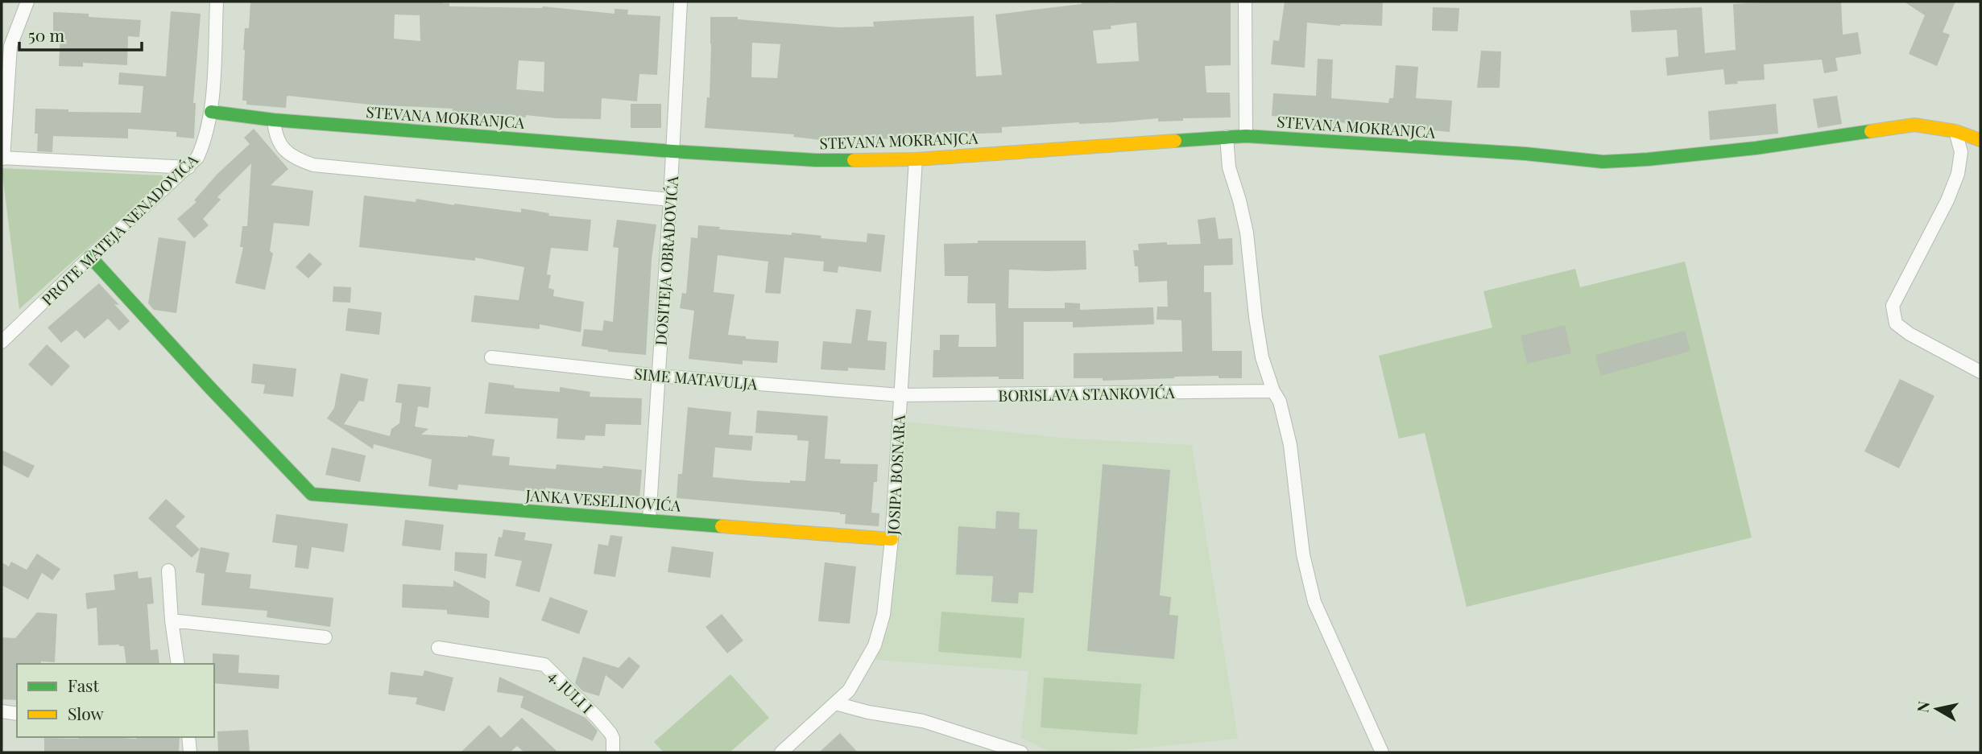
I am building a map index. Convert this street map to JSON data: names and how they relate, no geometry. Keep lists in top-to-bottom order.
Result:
{
  "streets": {
    "street": [
      "STEVANA MOKRANJCA",
      "PROTE MATEJA NENADOVIĆA",
      "DOSITEJA OBRADOVIĆA",
      "SIME MATAVULJA",
      "BORISLAVA STANKOVIĆA",
      "JOSIPA BOSNARA",
      "JANKA VESELINOVIĆA",
      "4. JULI I"
    ]
  },
  "crossings": [
    ["STEVANA MOKRANJCA", "PROTE MATEJA NENADOVIĆA"],
    ["STEVANA MOKRANJCA", "DOSITEJA OBRADOVIĆA"],
    ["STEVANA MOKRANJCA", "JOSIPA BOSNARA"],
    ["PROTE MATEJA NENADOVIĆA", "JANKA VESELINOVIĆA"],
    ["DOSITEJA OBRADOVIĆA", "SIME MATAVULJA"],
    ["DOSITEJA OBRADOVIĆA", "JANKA VESELINOVIĆA"],
    ["SIME MATAVULJA", "BORISLAVA STANKOVIĆA"],
    ["SIME MATAVULJA", "JOSIPA BOSNARA"],
    ["BORISLAVA STANKOVIĆA", "JOSIPA BOSNARA"],
    ["JOSIPA BOSNARA", "JANKA VESELINOVIĆA"]
  ],
  "legend": ["Fast", "Slow"],
  "scale_bar": "50 m",
  "north": "left"
}
